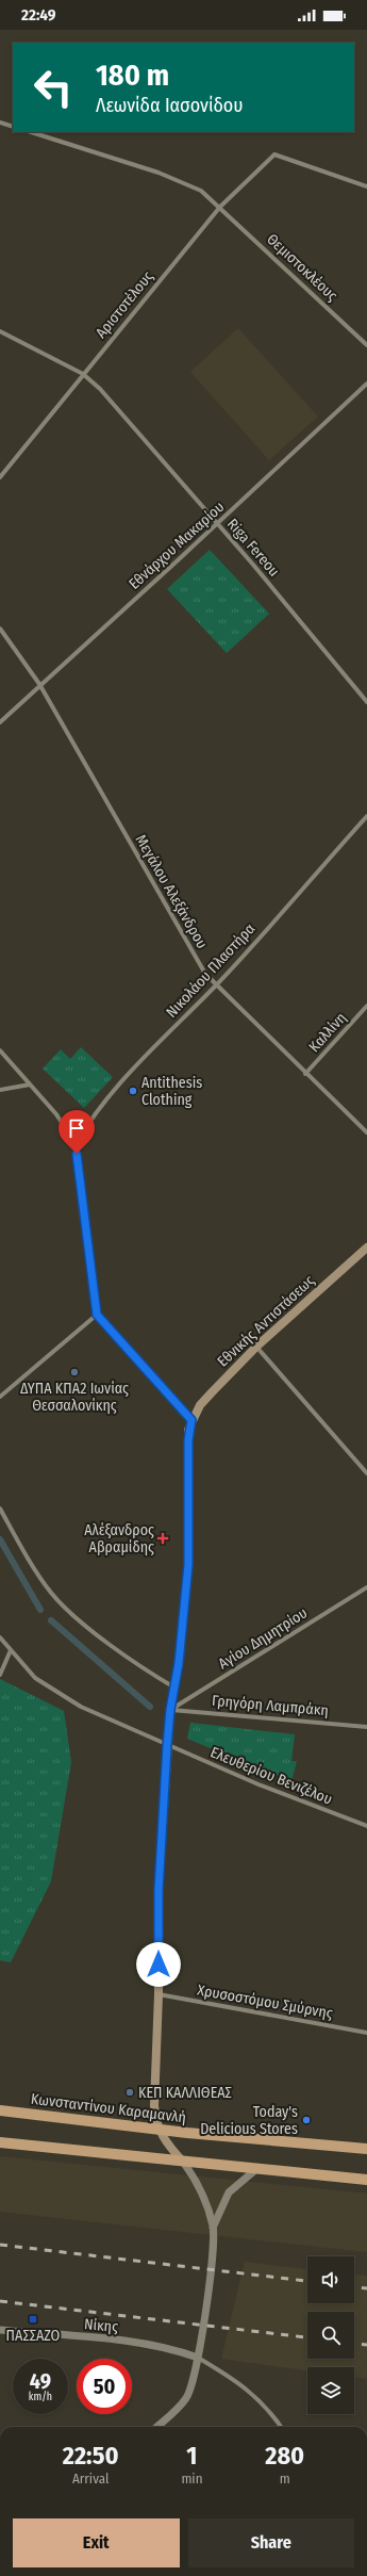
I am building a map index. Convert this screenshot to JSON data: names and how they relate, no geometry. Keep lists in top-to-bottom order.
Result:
{
  "streets": {
    "main road": ["Εθνικής Αντιστάσεως", "Κωνσταντίνου Καραμανλή"],
    "street": [
      "Θεμιστοκλέους",
      "Αριστοτέλους",
      "Εθνάρχου Μακαρίου",
      "Riga Fereou",
      "Μεγάλου Αλεξάνδρου",
      "Νικολάου Πλαστήρα",
      "Καλλίνη",
      "Αγίου Δημητρίου",
      "Γρηγόρη Λαμπράκη",
      "Ελευθερίου Βενιζέλου",
      "Χρυσοστόμου Σμύρνης",
      "Νίκης"
    ]
  },
  "crossings": [
    ["Θεμιστοκλέους", "Αριστοτέλους"],
    ["Αριστοτέλους", "Riga Fereou"],
    ["Εθνάρχου Μακαρίου", "Riga Fereou"],
    ["Εθνάρχου Μακαρίου", "Μεγάλου Αλεξάνδρου"],
    ["Μεγάλου Αλεξάνδρου", "Νικολάου Πλαστήρα"],
    ["Μεγάλου Αλεξάνδρου", "Καλλίνη"],
    ["Αγίου Δημητρίου", "Γρηγόρη Λαμπράκη"]
  ],
  "places": {
    "other": [
      "Antithesis Clothing",
      "ΔΥΠΑ ΚΠΑ2 Ιωνίας Θεσσαλονίκης",
      "ΚΕΠ ΚΑΛΛΙΘΕΑΣ",
      "Today's Delicious Stores"
    ],
    "health": ["Αλέξανδρος Αβραμίδης"],
    "transit": ["ΠΑΣΣΑΖΟ"]
  },
  "page": {
    "status": "22:49",
    "turn": ["180 m", "Λεωνίδα Ιασονίδου"],
    "speed": "49 km/h",
    "limit": "50",
    "eta": [
      "22:50",
      "Arrival",
      "1",
      "min",
      "280",
      "m"
    ],
    "buttons": ["Exit", "Share"]
  }
}
